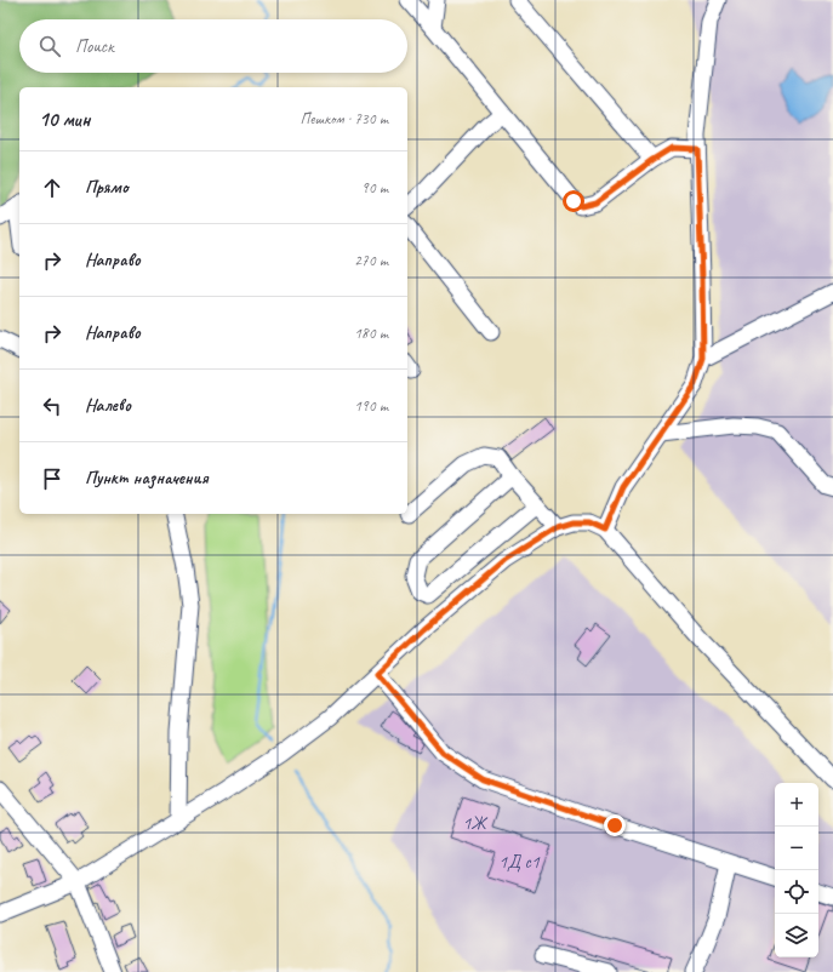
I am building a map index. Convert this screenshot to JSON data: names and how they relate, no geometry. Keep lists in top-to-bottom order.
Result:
{
  "house_numbers": ["1Ж", "1Д с1"],
  "page": {
    "search": "Поиск",
    "heading": ["10 мин", "Пешком · 730 m"],
    "list": [
      ["Прямо", "90 m"],
      ["Направо", "270 m"],
      ["Направо", "180 m"],
      ["Налево", "190 m"],
      "Пункт назначения"
    ],
    "map_buttons": ["+", "−"]
  }
}
